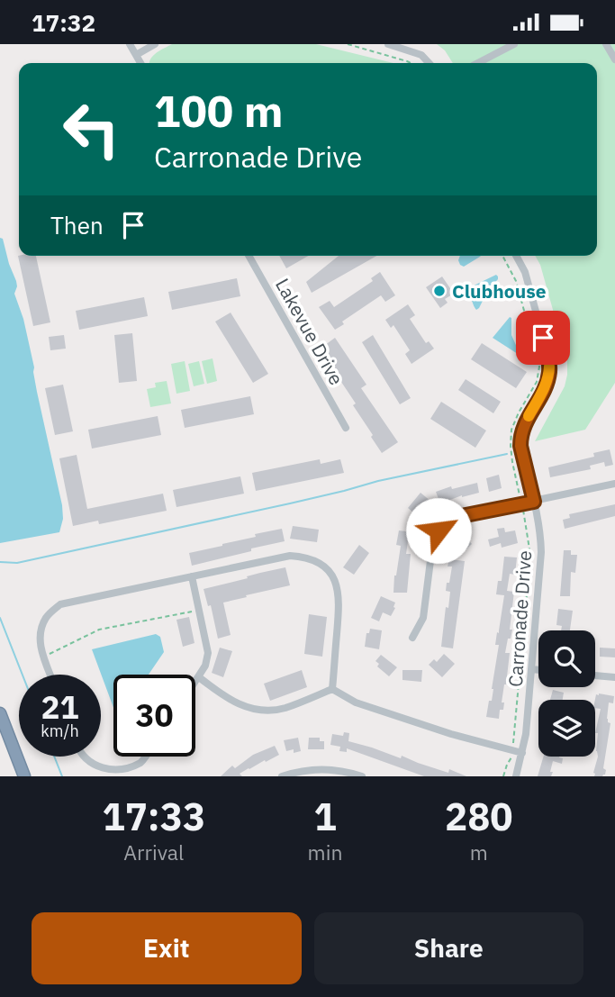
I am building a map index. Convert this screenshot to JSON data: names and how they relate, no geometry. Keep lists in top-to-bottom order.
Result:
{
  "streets": {
    "street": ["Lakevue Drive", "Carronade Drive"]
  },
  "places": ["Clubhouse"],
  "page": {
    "status": "17:32",
    "turn": ["100 m", "Carronade Drive"],
    "then": "Then",
    "speed": "21 km/h",
    "limit": "30",
    "eta": [
      "17:33",
      "Arrival",
      "1",
      "min",
      "280",
      "m"
    ],
    "buttons": ["Exit", "Share"]
  }
}
